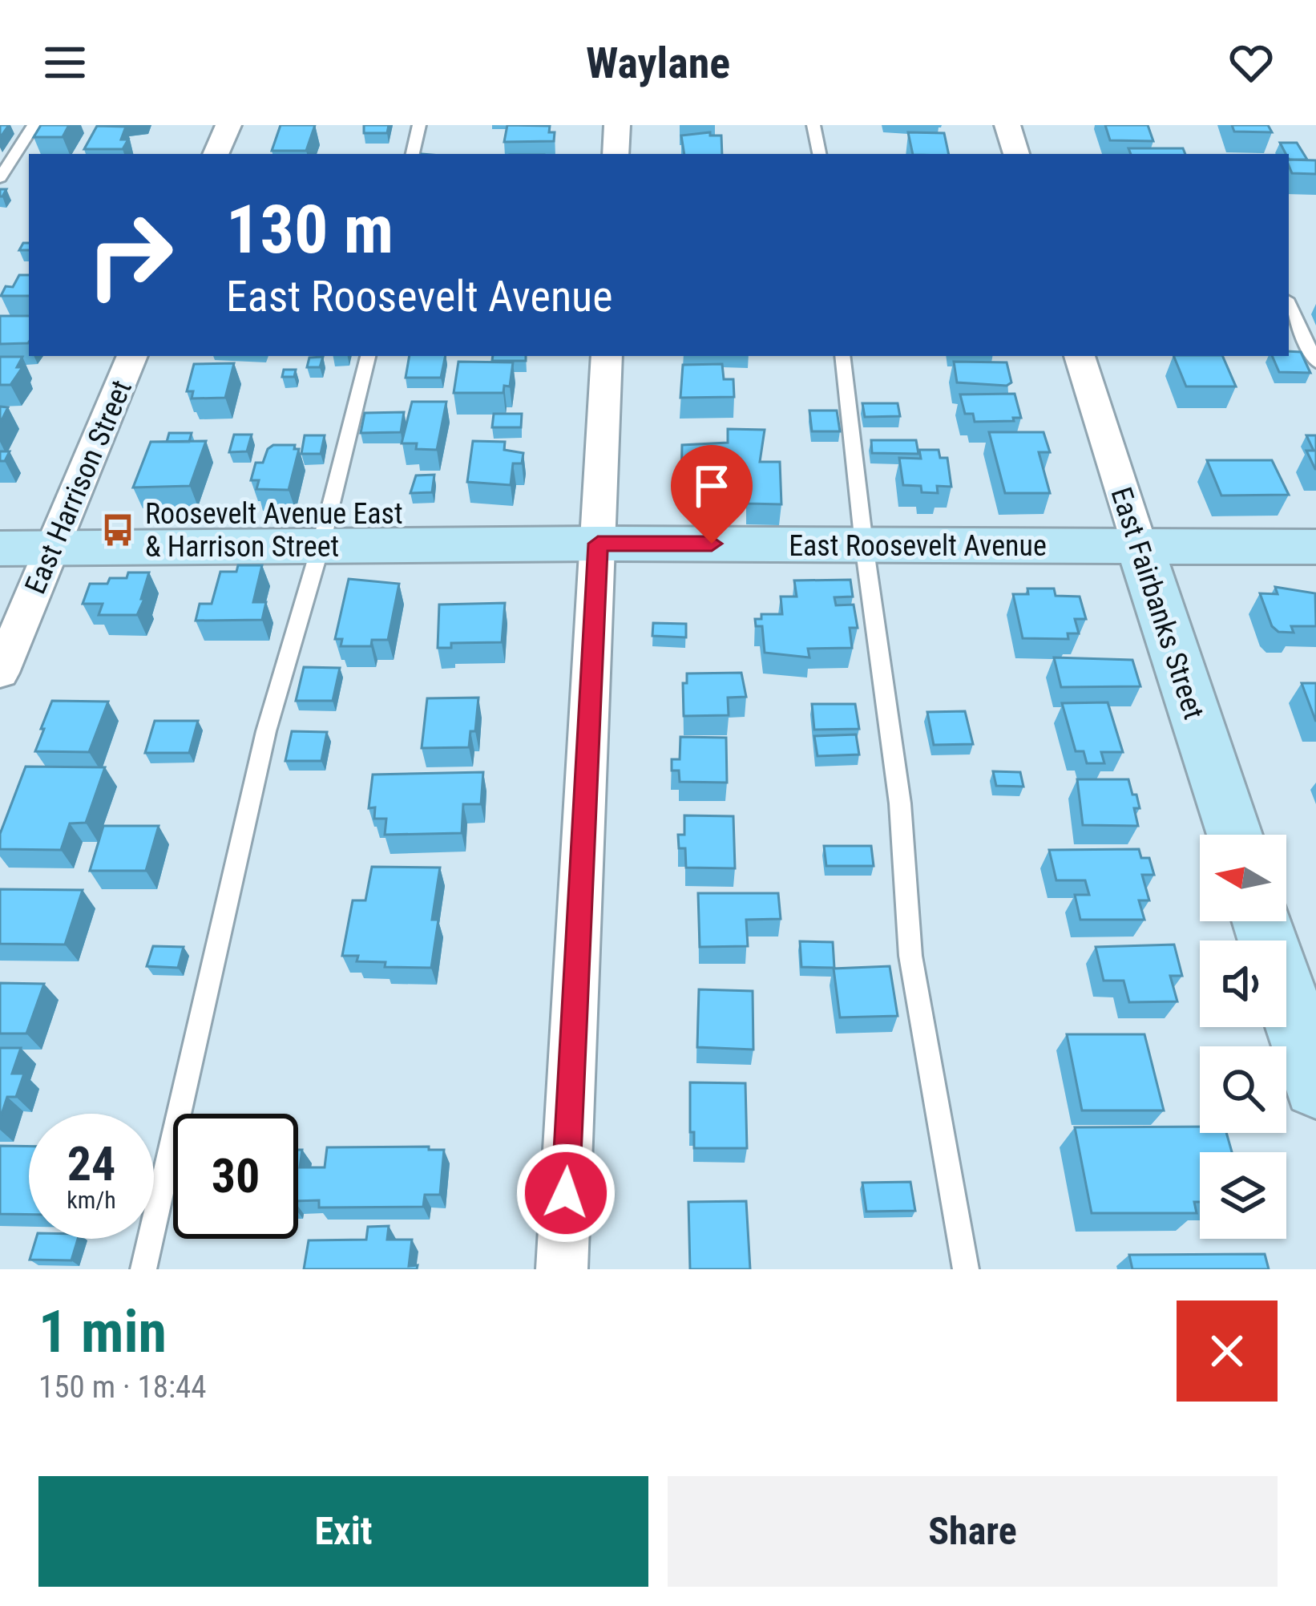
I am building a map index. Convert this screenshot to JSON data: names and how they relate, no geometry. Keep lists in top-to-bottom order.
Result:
{
  "streets": {
    "street": ["East Harrison Street", "East Roosevelt Avenue", "East Fairbanks Street"]
  },
  "crossings": [
    ["East Harrison Street", "East Roosevelt Avenue"],
    ["East Roosevelt Avenue", "East Fairbanks Street"]
  ],
  "places": {
    "bus stop": ["Roosevelt Avenue East & Harrison Street"]
  },
  "north": "left",
  "page": {
    "header": "Waylane",
    "turn": ["130 m", "East Roosevelt Avenue"],
    "speed": "24 km/h",
    "limit": "30",
    "heading": ["1 min", "150 m · 18:44"],
    "buttons": ["Exit", "Share"]
  }
}
